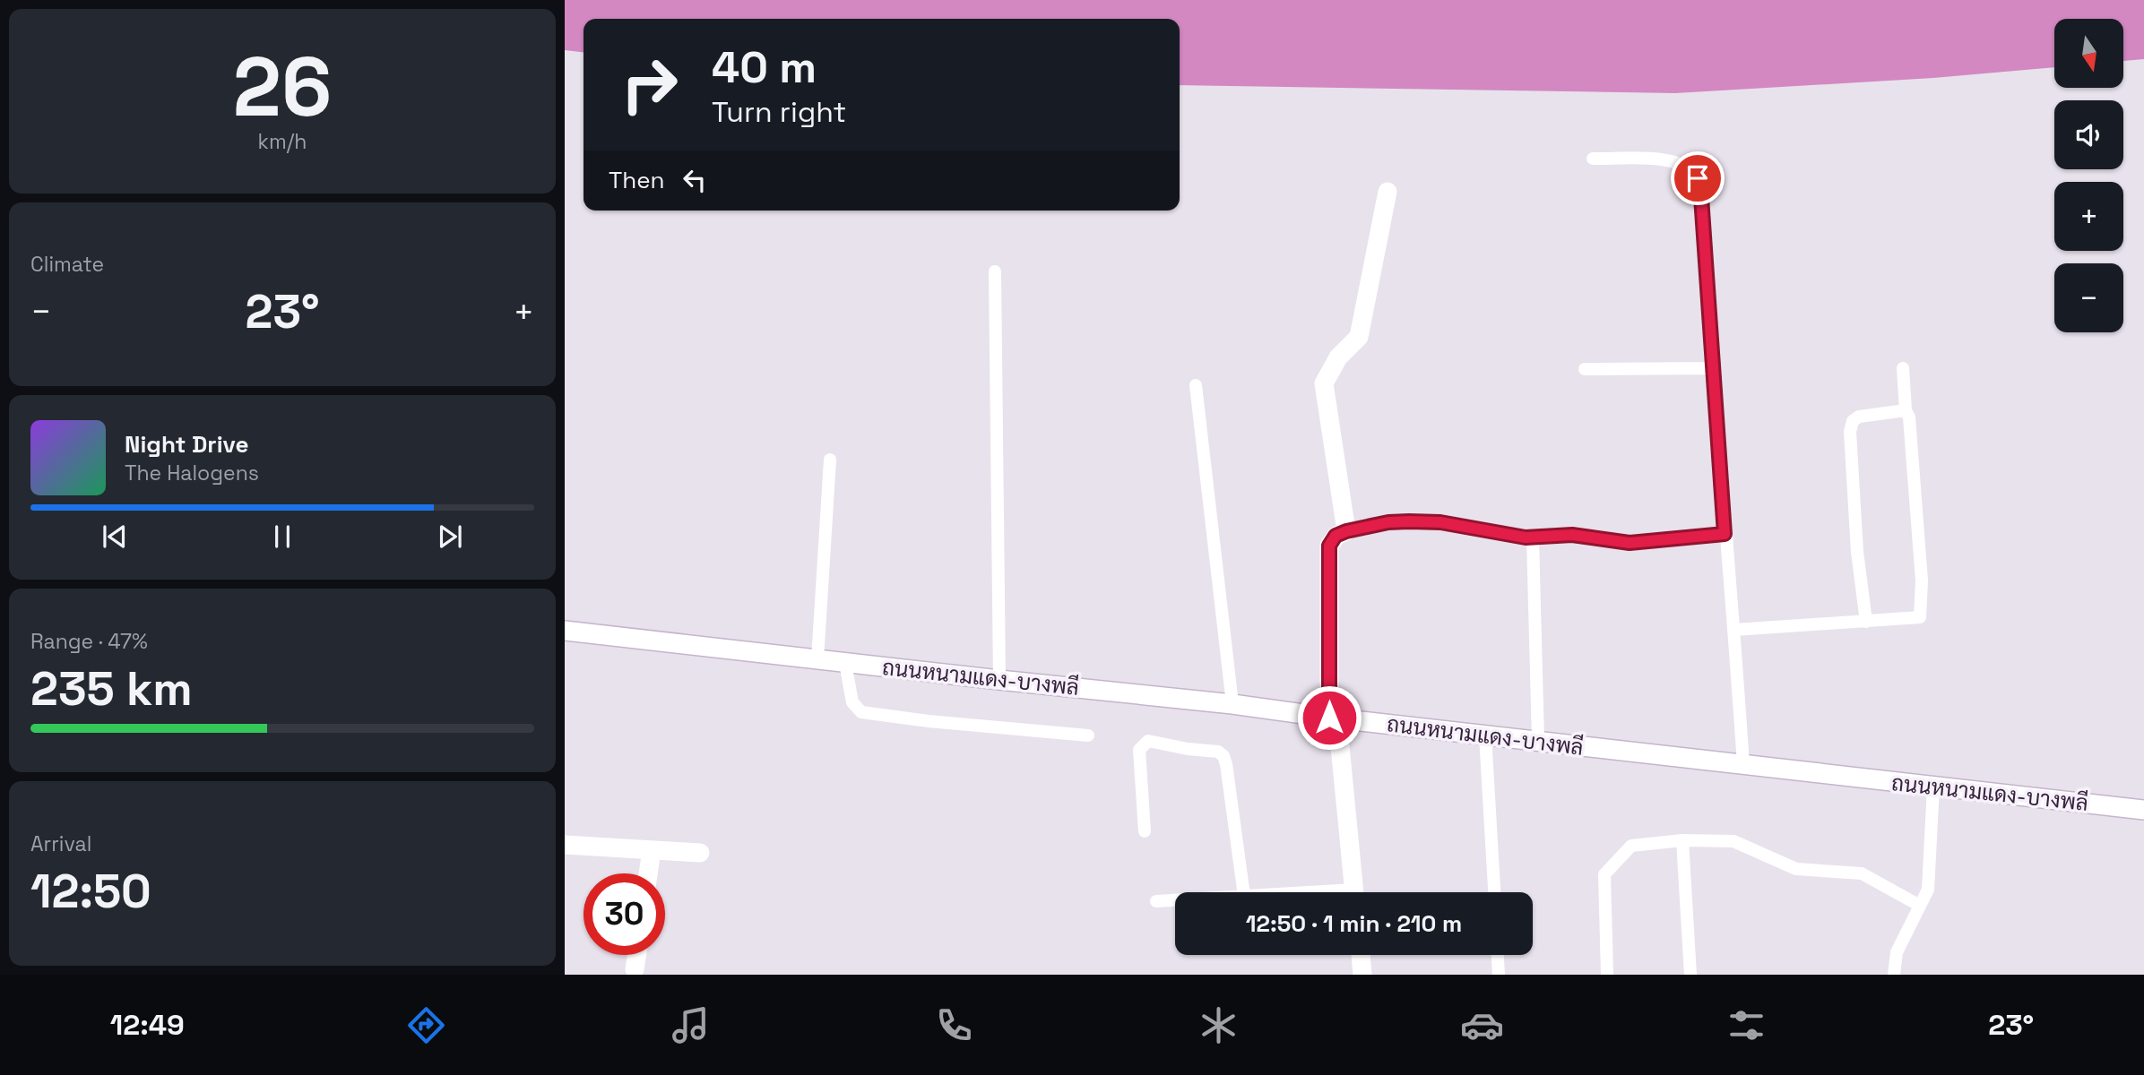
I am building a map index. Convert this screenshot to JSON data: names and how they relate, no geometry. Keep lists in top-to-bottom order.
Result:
{
  "streets": {
    "main road": ["ถนนหนามแดง-บางพลี"]
  },
  "north": "bottom",
  "page": {
    "tile": [
      ["26", "km/h"],
      "Climate",
      ["Range · 47%", "235 km"],
      ["Arrival", "12:50"]
    ],
    "map_buttons": ["+", "−"],
    "turn": ["40 m", "Turn right"],
    "then": "Then",
    "heat": ["−", "23°", "+"],
    "song": ["Night Drive", "The Halogens"],
    "limit": "30",
    "trip": "12:50 · 1 min · 210 m",
    "tabs": ["12:49", "23°"]
  }
}
